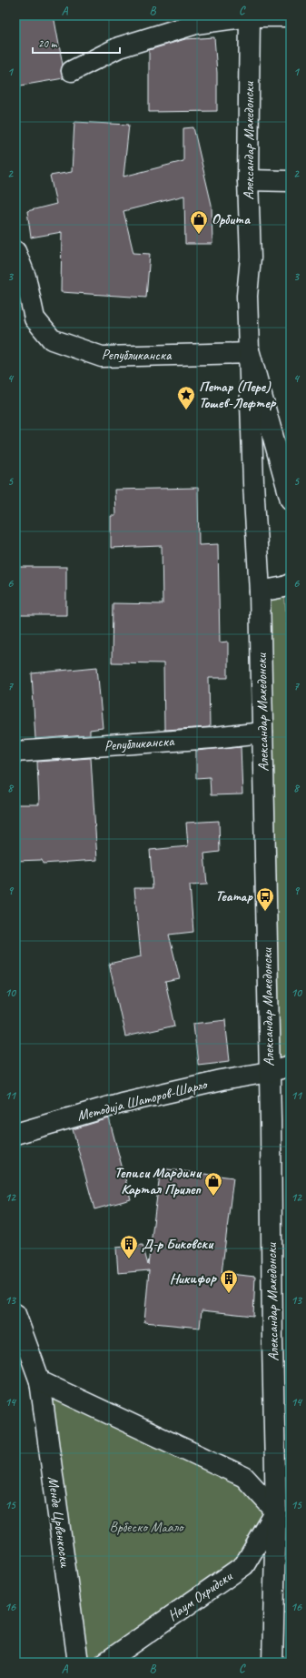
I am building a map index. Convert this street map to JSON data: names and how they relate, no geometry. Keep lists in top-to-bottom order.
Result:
{
  "streets": {
    "street": [
      "Александар Македонски",
      "Републиканска",
      "Методија Шаторов-Шарло",
      "Менде Црвенкоски",
      "Наум Охридски"
    ]
  },
  "crossings": [
    ["Александар Македонски", "Републиканска"],
    ["Александар Македонски", "Методија Шаторов-Шарло"],
    ["Александар Македонски", "Наум Охридски"]
  ],
  "parks": ["Врбеско Маало"],
  "places": {
    "shop": ["Орбита", "Теписи Мардини Картал Прилеп"],
    "place": ["Петар (Пере) Тошев-Лефтер"],
    "bus stop": ["Театар"],
    "building": ["Д-р Биковски", "Никифор"]
  },
  "scale_bar": "20 m",
  "grid": {
    "columns": ["A", "B", "C"],
    "rows": [
      "1",
      "2",
      "3",
      "4",
      "5",
      "6",
      "7",
      "8",
      "9",
      "10",
      "11",
      "12",
      "13",
      "14",
      "15",
      "16"
    ]
  }
}
